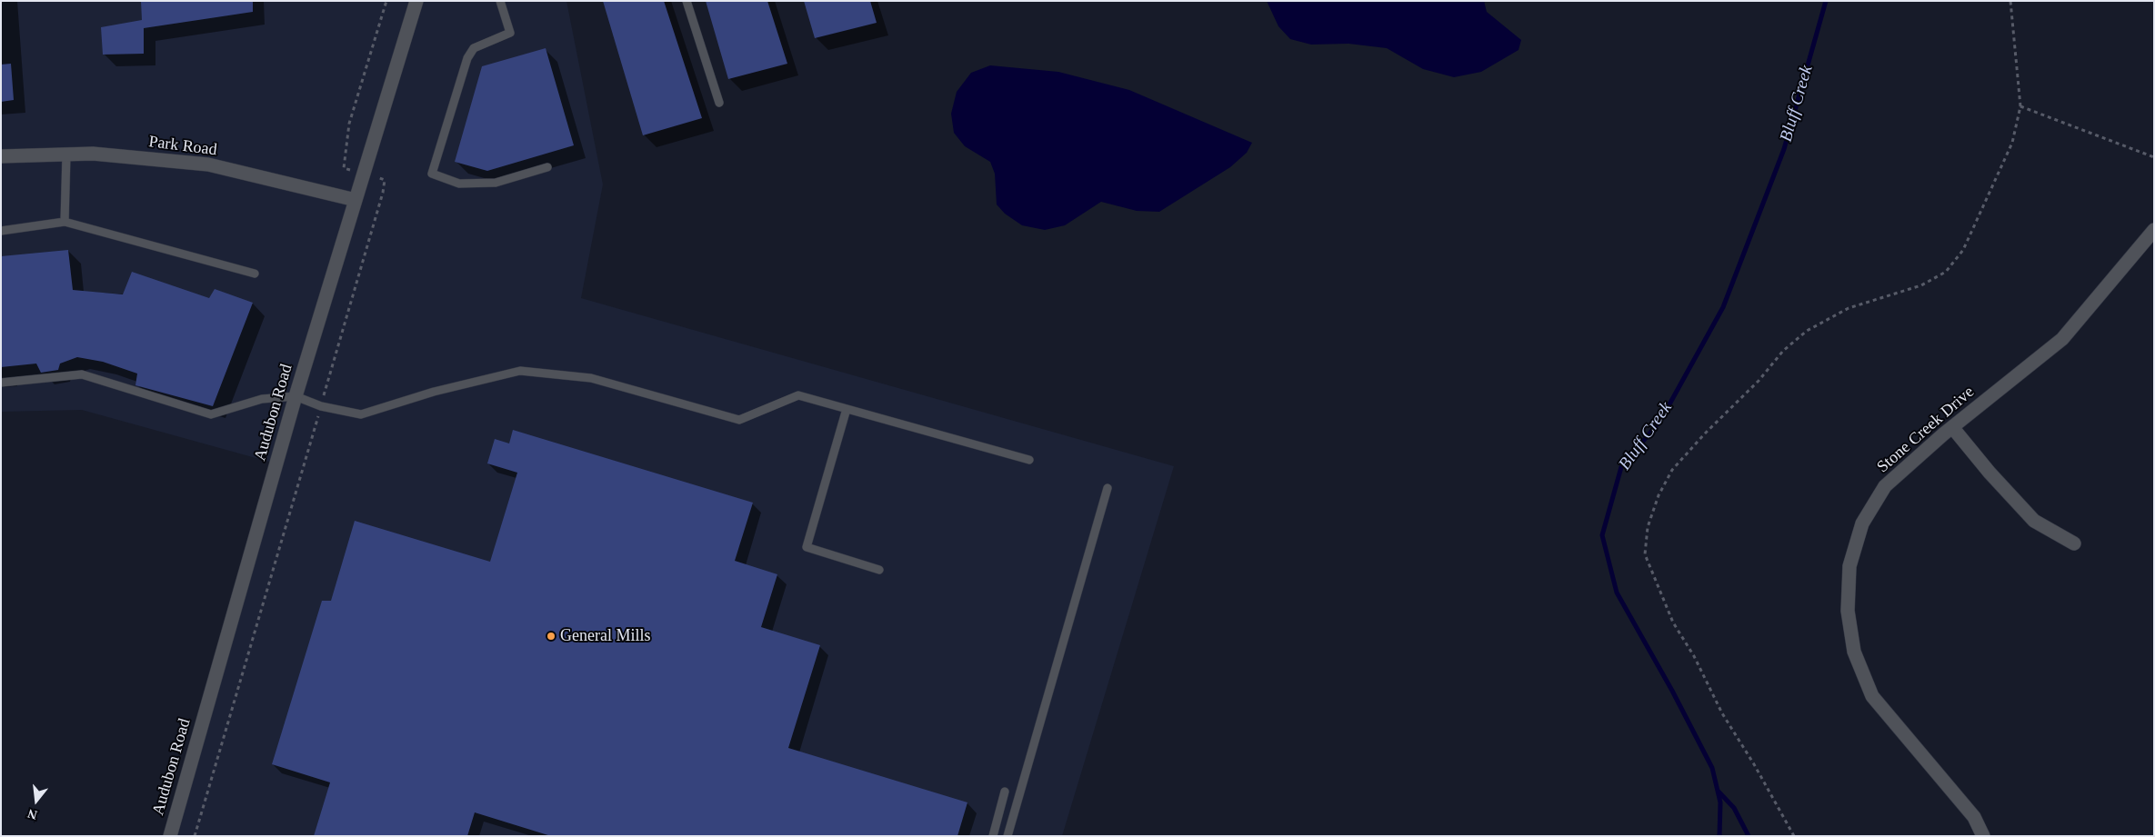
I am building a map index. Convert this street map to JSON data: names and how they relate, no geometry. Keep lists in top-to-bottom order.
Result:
{
  "streets": {
    "street": ["Park Road", "Audubon Road", "Stone Creek Drive"]
  },
  "crossings": [
    ["Park Road", "Audubon Road"]
  ],
  "water": ["Bluff Creek"],
  "places": ["General Mills"],
  "north": "bottom"
}
